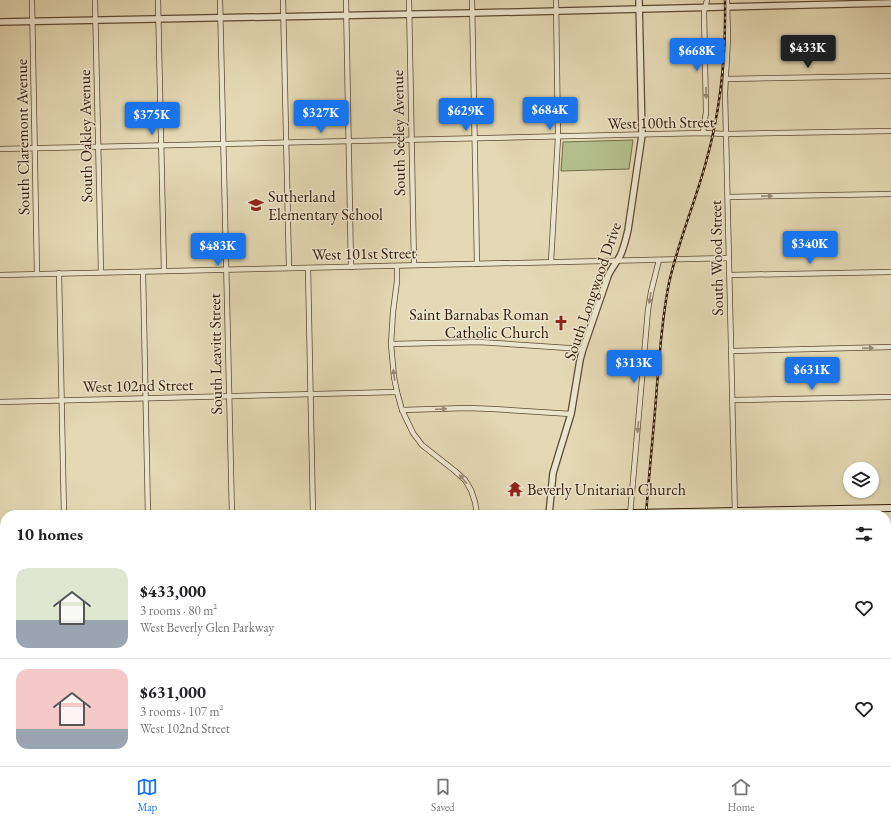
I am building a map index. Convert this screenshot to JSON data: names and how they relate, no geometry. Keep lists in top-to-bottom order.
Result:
{
  "streets": {
    "street": [
      "West 100th Street",
      "South Seeley Avenue",
      "South Oakley Avenue",
      "South Claremont Avenue",
      "West 101st Street",
      "South Wood Street",
      "South Longwood Drive",
      "South Leavitt Street",
      "West 102nd Street"
    ]
  },
  "crossings": [
    ["West 100th Street", "South Seeley Avenue"],
    ["West 100th Street", "South Oakley Avenue"],
    ["West 100th Street", "South Claremont Avenue"],
    ["West 100th Street", "South Wood Street"],
    ["West 100th Street", "South Longwood Drive"],
    ["West 100th Street", "South Leavitt Street"],
    ["South Seeley Avenue", "West 101st Street"],
    ["South Oakley Avenue", "West 101st Street"],
    ["South Claremont Avenue", "West 101st Street"],
    ["West 101st Street", "South Wood Street"],
    ["West 101st Street", "South Longwood Drive"],
    ["West 101st Street", "South Leavitt Street"],
    ["South Leavitt Street", "West 102nd Street"]
  ],
  "places": {
    "school or university": ["Sutherland Elementary School"],
    "church": ["Saint Barnabas Roman Catholic Church"],
    "temple": ["Beverly Unitarian Church"]
  },
  "page": {
    "price": [
      "$433K",
      "$668K",
      "$684K",
      "$629K",
      "$327K",
      "$375K",
      "$340K",
      "$483K",
      "$313K",
      "$631K"
    ],
    "heading": "10 homes",
    "list": [
      {
        "name": "$433,000",
        "note": "3 rooms · 80 m² · West Beverly Glen Parkway"
      },
      {
        "name": "$631,000",
        "note": "3 rooms · 107 m² · West 102nd Street"
      }
    ],
    "tabs": ["Map", "Saved", "Home"]
  }
}
